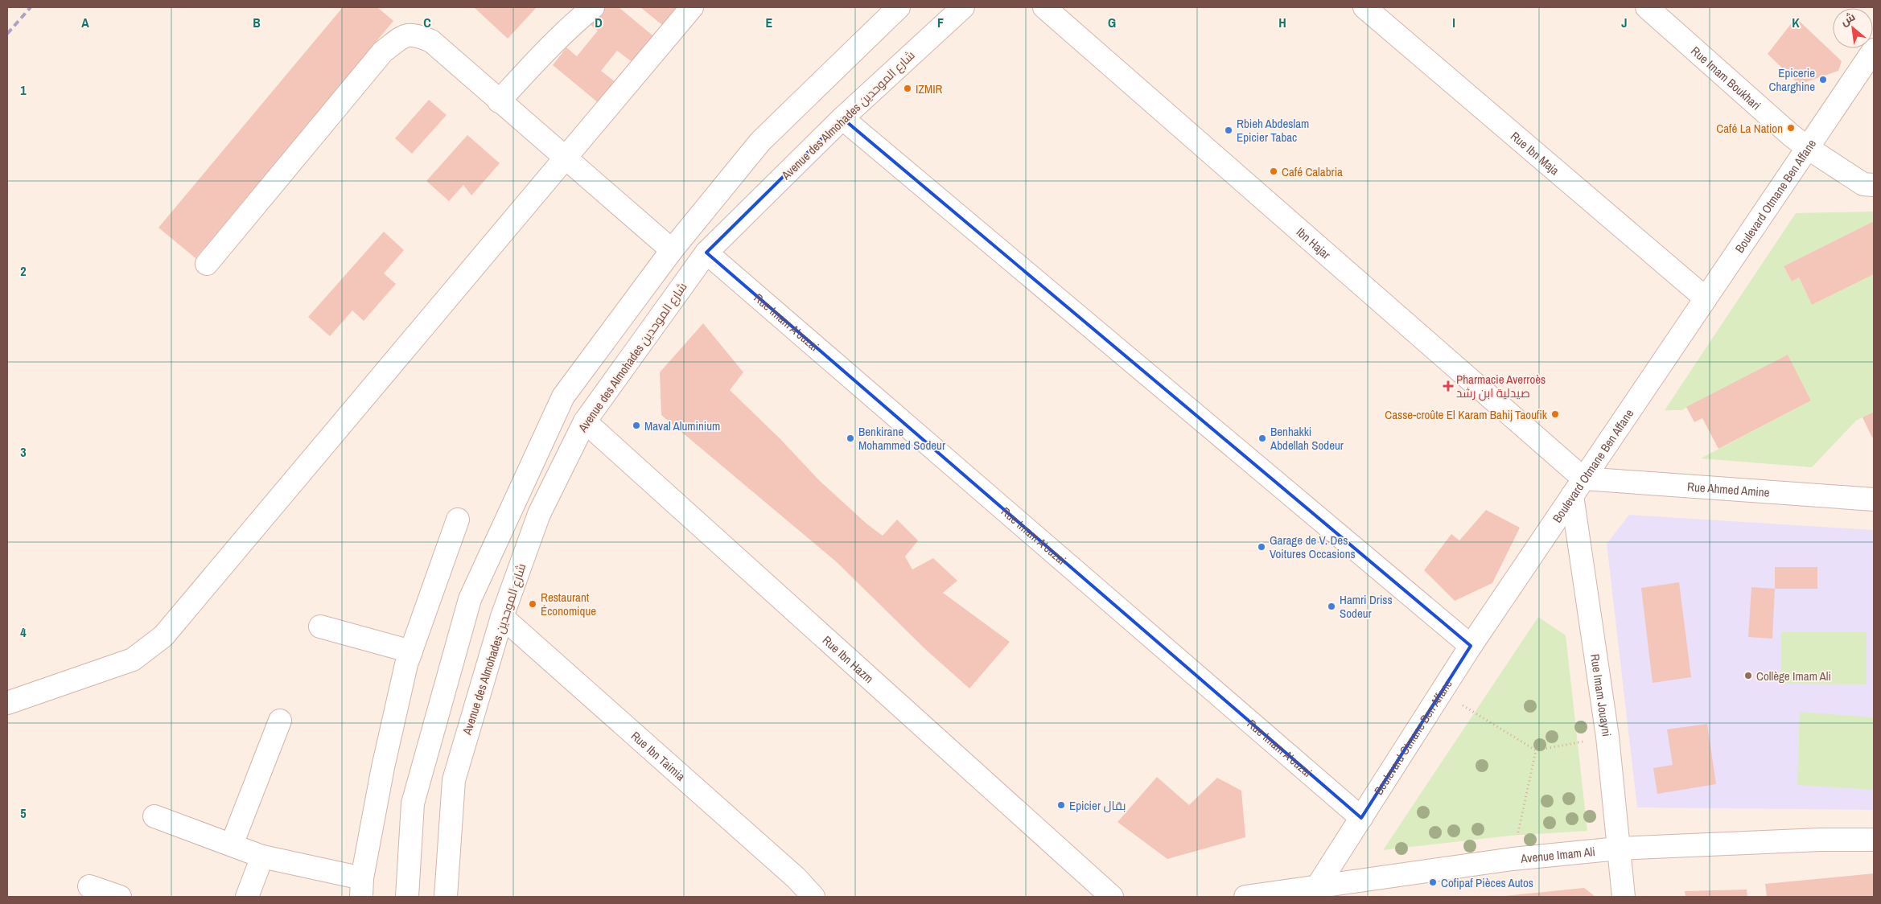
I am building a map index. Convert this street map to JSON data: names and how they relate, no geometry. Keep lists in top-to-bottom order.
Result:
{
  "streets": {
    "street": [
      "Rue Imam Boukhari",
      "Avenue des Almohades شارع الموحدين",
      "Rue Ibn Maja",
      "Boulevard Otmane Ben Affane",
      "Ibn Hajar",
      "Rue Imam A'ouzai",
      "Rue Ahmed Amine",
      "Rue Ibn Hazm",
      "Rue Imam Jouayni",
      "Rue Ibn Taimia",
      "Avenue Imam Ali"
    ]
  },
  "crossings": [
    ["Rue Imam Boukhari", "Boulevard Otmane Ben Affane"],
    ["Avenue des Almohades شارع الموحدين", "Rue Imam A'ouzai"],
    ["Avenue des Almohades شارع الموحدين", "Rue Ibn Hazm"],
    ["Avenue des Almohades شارع الموحدين", "Rue Ibn Taimia"],
    ["Rue Ibn Maja", "Boulevard Otmane Ben Affane"],
    ["Boulevard Otmane Ben Affane", "Ibn Hajar"],
    ["Boulevard Otmane Ben Affane", "Rue Imam A'ouzai"],
    ["Boulevard Otmane Ben Affane", "Rue Ahmed Amine"],
    ["Boulevard Otmane Ben Affane", "Rue Imam Jouayni"],
    ["Boulevard Otmane Ben Affane", "Avenue Imam Ali"],
    ["Ibn Hajar", "Rue Ahmed Amine"],
    ["Ibn Hajar", "Rue Imam Jouayni"],
    ["Rue Ahmed Amine", "Rue Imam Jouayni"],
    ["Rue Imam Jouayni", "Avenue Imam Ali"]
  ],
  "places": {
    "other": [
      "Epicerie Charghine",
      "IZMIR",
      "Café La Nation",
      "Rbieh Abdeslam Epicier Tabac",
      "Café Calabria",
      "Casse-croûte El Karam Bahij Taoufik",
      "Maval Aluminium",
      "Benkirane Mohammed Sodeur",
      "Benhakki Abdellah Sodeur",
      "Garage de V. Des Voitures Occasions",
      "Restaurant Économique",
      "Hamri Driss Sodeur",
      "Collège Imam Ali",
      "Epicier بقال",
      "Cofipaf Pièces Autos"
    ],
    "health": ["Pharmacie Averroès صيدلية ابن رشد"]
  },
  "north": "top left",
  "grid": {
    "columns": [
      "A",
      "B",
      "C",
      "D",
      "E",
      "F",
      "G",
      "H",
      "I",
      "J",
      "K"
    ],
    "rows": [
      "1",
      "2",
      "3",
      "4",
      "5"
    ]
  }
}
